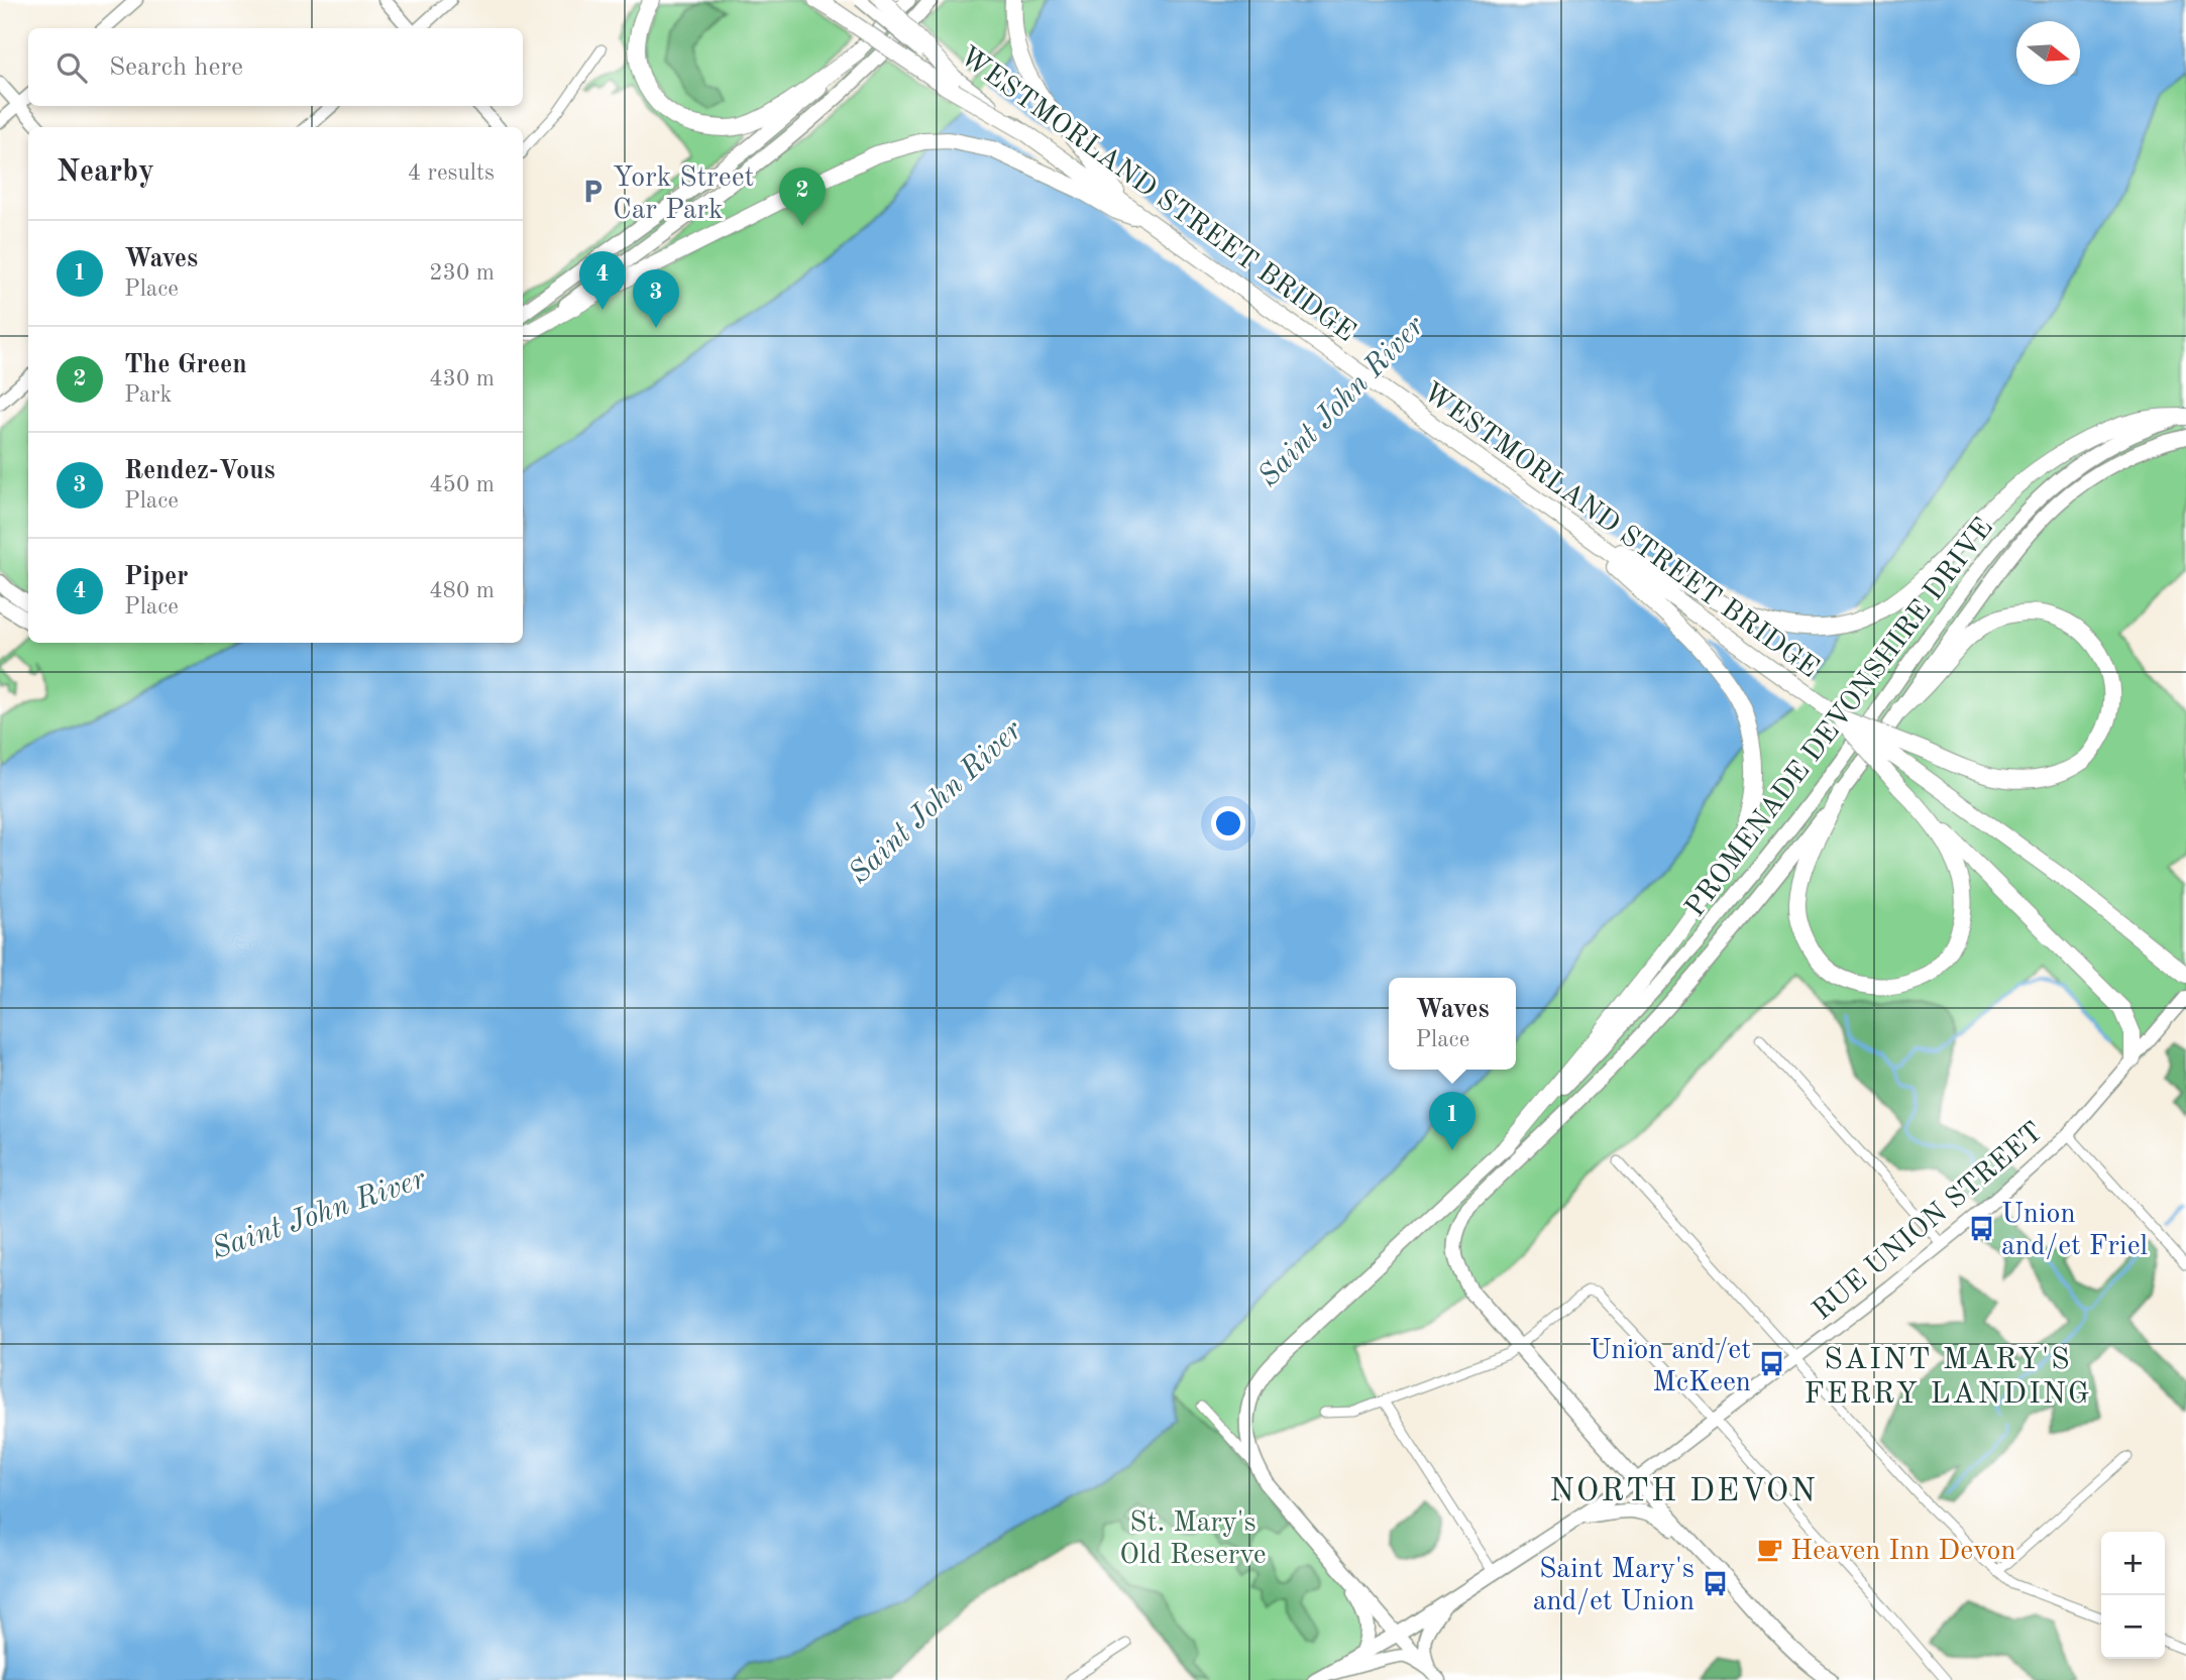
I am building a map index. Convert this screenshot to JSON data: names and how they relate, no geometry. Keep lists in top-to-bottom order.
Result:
{
  "streets": {
    "highway": ["WESTMORLAND STREET BRIDGE"],
    "main road": ["PROMENADE DEVONSHIRE DRIVE", "RUE UNION STREET"]
  },
  "crossings": [
    ["PROMENADE DEVONSHIRE DRIVE", "RUE UNION STREET"]
  ],
  "districts": ["SAINT MARY'S FERRY LANDING", "NORTH DEVON"],
  "water": ["Saint John River"],
  "parks": ["St. Mary's Old Reserve"],
  "places": {
    "parking": ["York Street Car Park"],
    "bus stop": ["Union and/et Friel", "Union and/et McKeen", "Saint Mary's and/et Union"],
    "cafe": ["Heaven Inn Devon"]
  },
  "north": "right",
  "page": {
    "search": "Search here",
    "heading": ["Nearby", "4 results"],
    "pins": [
      "2",
      "4",
      "3",
      "1"
    ],
    "list": [
      {
        "mark": "1",
        "name": "Waves",
        "note": "Place",
        "value": "230 m"
      },
      {
        "mark": "2",
        "name": "The Green",
        "note": "Park",
        "value": "430 m"
      },
      {
        "mark": "3",
        "name": "Rendez-Vous",
        "note": "Place",
        "value": "450 m"
      },
      {
        "mark": "4",
        "name": "Piper",
        "note": "Place",
        "value": "480 m"
      }
    ],
    "popup": ["Waves", "Place"],
    "map_buttons": ["+", "−"]
  }
}
